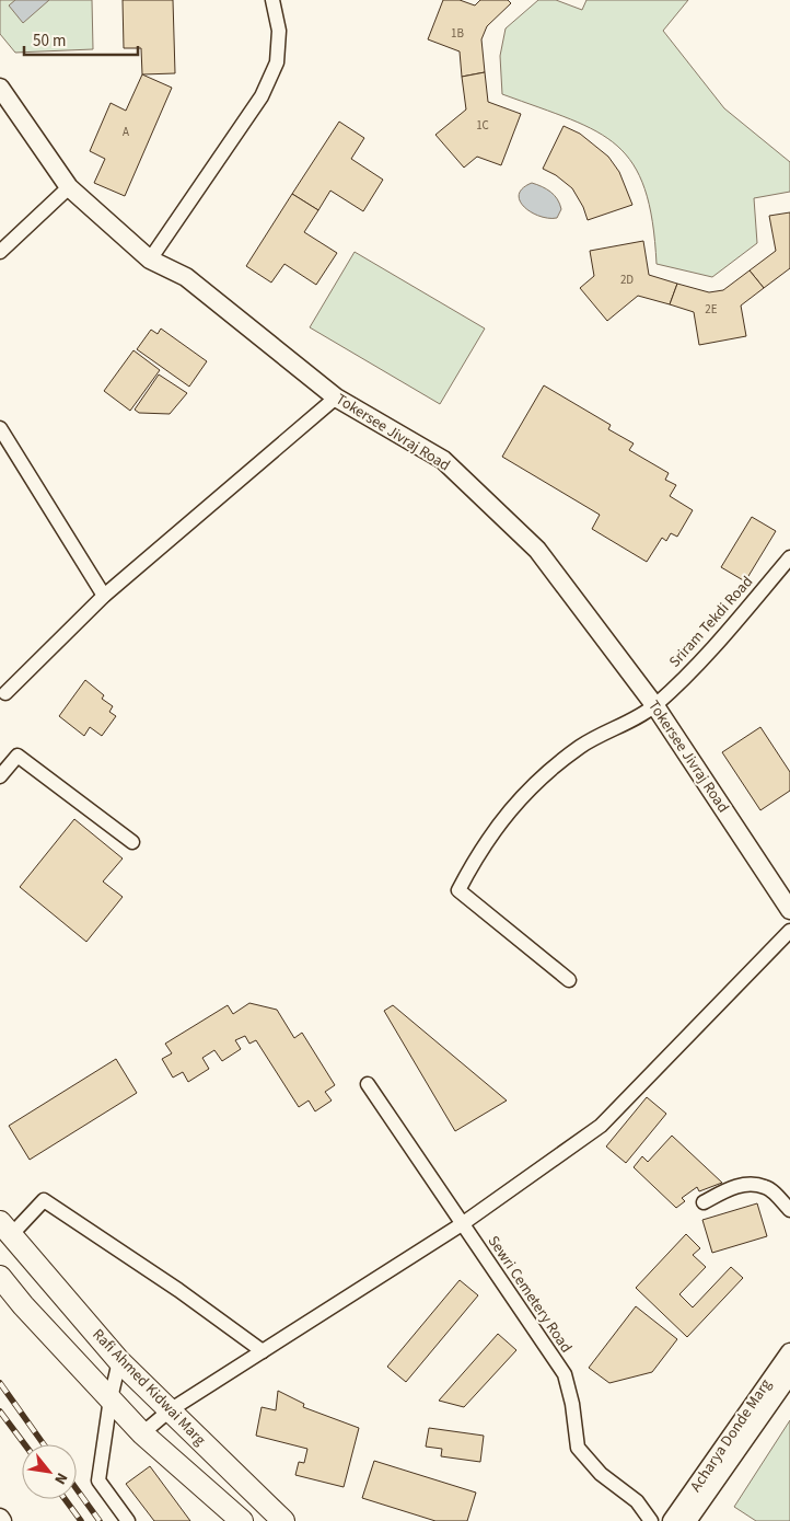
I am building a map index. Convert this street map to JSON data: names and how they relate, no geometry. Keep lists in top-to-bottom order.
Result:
{
  "streets": {
    "main road": ["Rafi Ahmed Kidwai Marg"],
    "street": [
      "Tokersee Jivraj Road",
      "Sriram Tekdi Road",
      "Sewri Cemetery Road",
      "Acharya Donde Marg"
    ]
  },
  "crossings": [
    ["Tokersee Jivraj Road", "Sriram Tekdi Road"]
  ],
  "house_numbers": [
    "1B",
    "1C",
    "A",
    "2D",
    "2E"
  ],
  "scale_bar": "50 m",
  "north": "bottom right"
}
